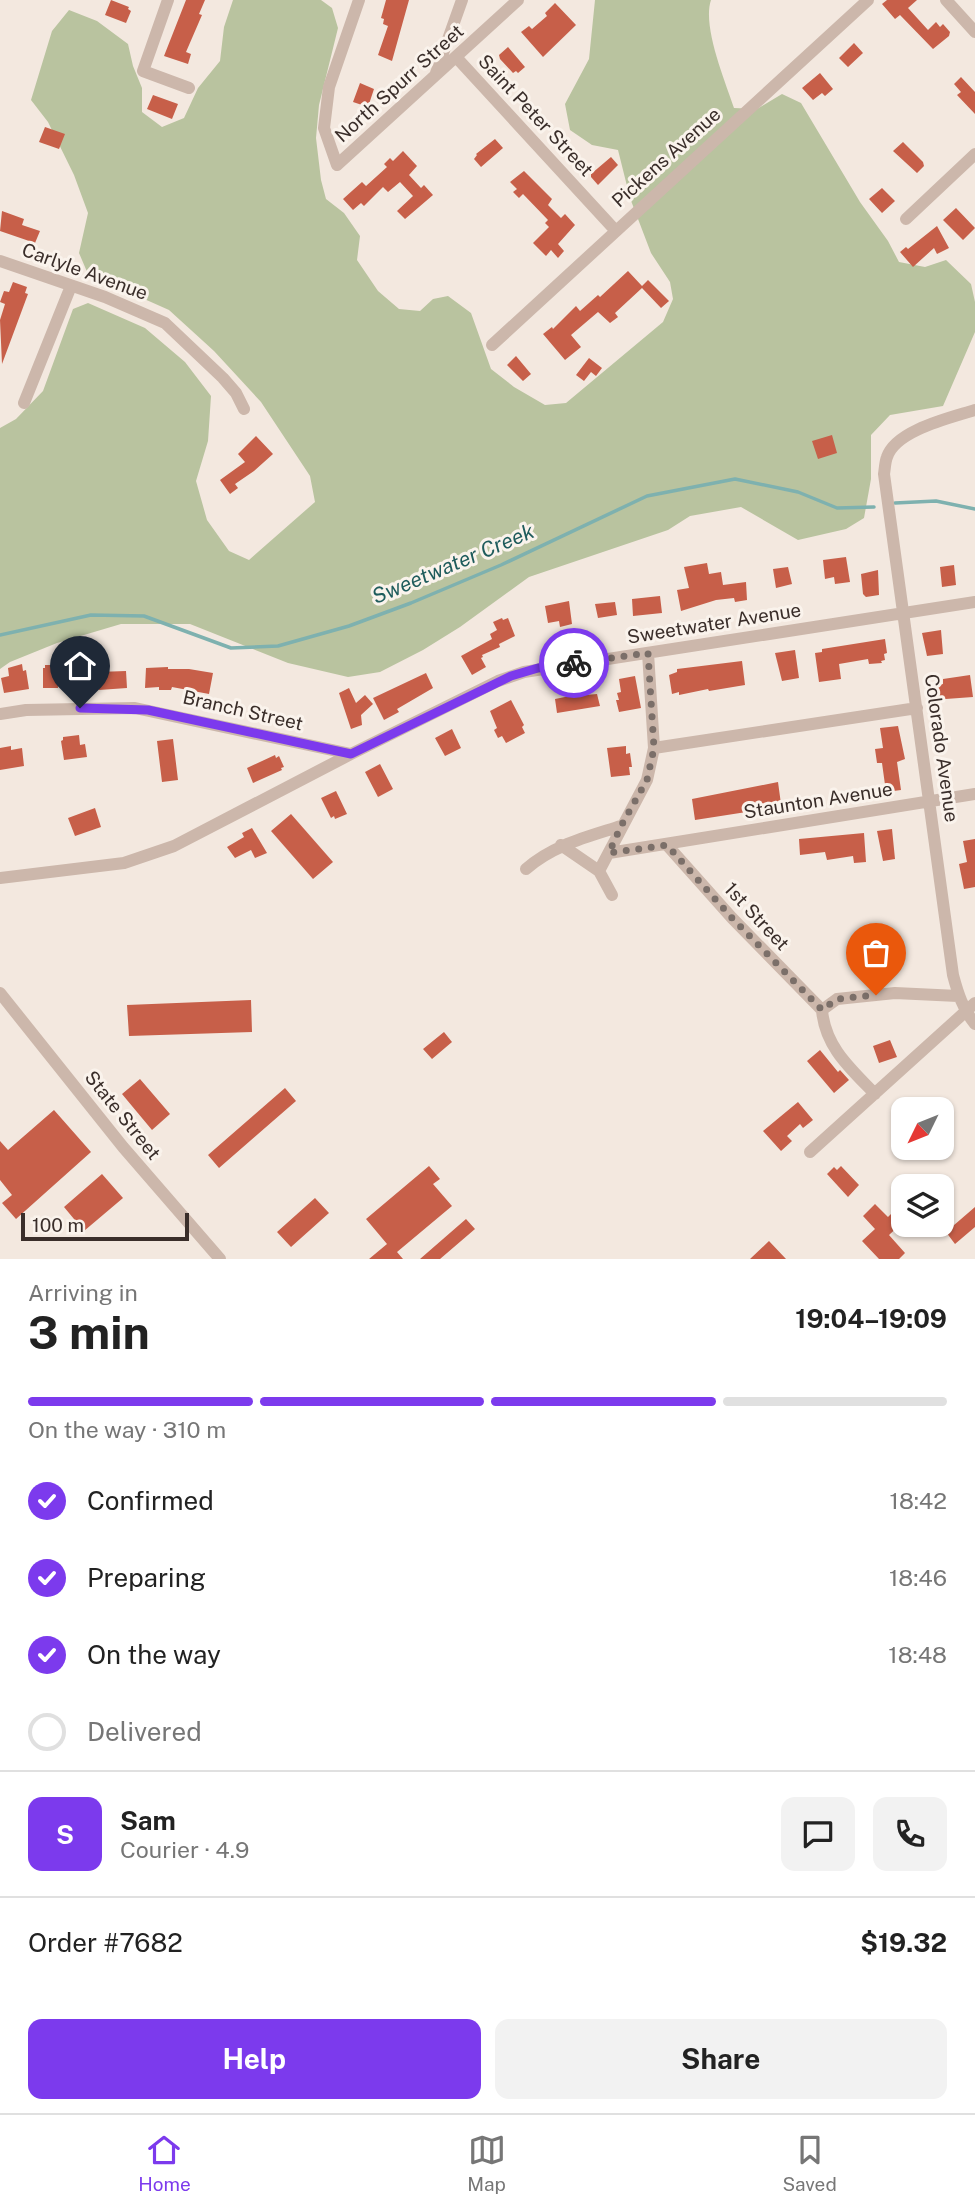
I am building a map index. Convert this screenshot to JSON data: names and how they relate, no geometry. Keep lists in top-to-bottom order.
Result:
{
  "streets": {
    "street": [
      "North Spurr Street",
      "Saint Peter Street",
      "Pickens Avenue",
      "Carlyle Avenue",
      "Sweetwater Avenue",
      "Branch Street",
      "Colorado Avenue",
      "Staunton Avenue",
      "1st Street",
      "State Street"
    ]
  },
  "crossings": [
    ["North Spurr Street", "Saint Peter Street"],
    ["Saint Peter Street", "Pickens Avenue"],
    ["Sweetwater Avenue", "Branch Street"],
    ["Sweetwater Avenue", "Colorado Avenue"],
    ["Colorado Avenue", "Staunton Avenue"],
    ["Staunton Avenue", "1st Street"]
  ],
  "water": ["Sweetwater Creek"],
  "scale_bar": "100 m",
  "north": "bottom left",
  "page": {
    "scale": "100 m",
    "heading": ["3 min", "Arriving in", "19:04–19:09"],
    "panel": [
      "Sam",
      "Courier · 4.9",
      "Order #7682",
      "$19.32"
    ],
    "bar": "On the way · 310 m",
    "list": [
      ["Confirmed", "18:42"],
      ["Preparing", "18:46"],
      ["On the way", "18:48"],
      "Delivered"
    ],
    "round": "S",
    "buttons": ["Help", "Share"],
    "tabs": ["Home", "Map", "Saved"]
  }
}
